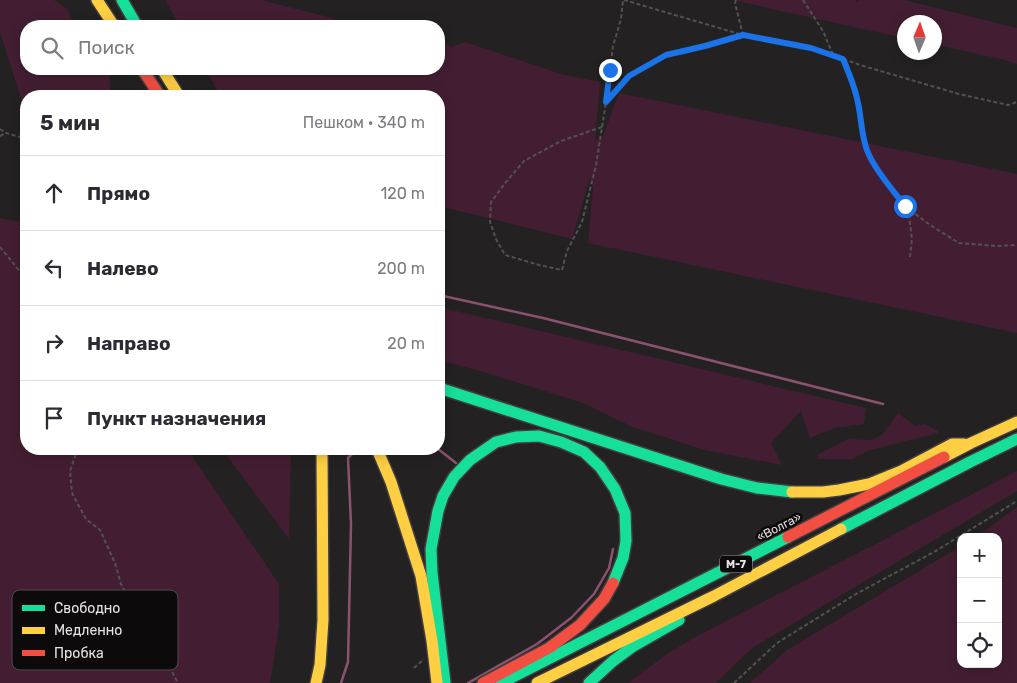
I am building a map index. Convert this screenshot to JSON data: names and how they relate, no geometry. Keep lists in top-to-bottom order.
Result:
{
  "streets": {
    "main road": ["«Волга»", "М-7"]
  },
  "legend": ["Свободно", "Медленно", "Пробка"],
  "north": "top",
  "page": {
    "search": "Поиск",
    "heading": ["5 мин", "Пешком · 340 m"],
    "list": [
      ["Прямо", "120 m"],
      ["Налево", "200 m"],
      ["Направо", "20 m"],
      "Пункт назначения"
    ],
    "map_buttons": ["+", "−"]
  }
}
